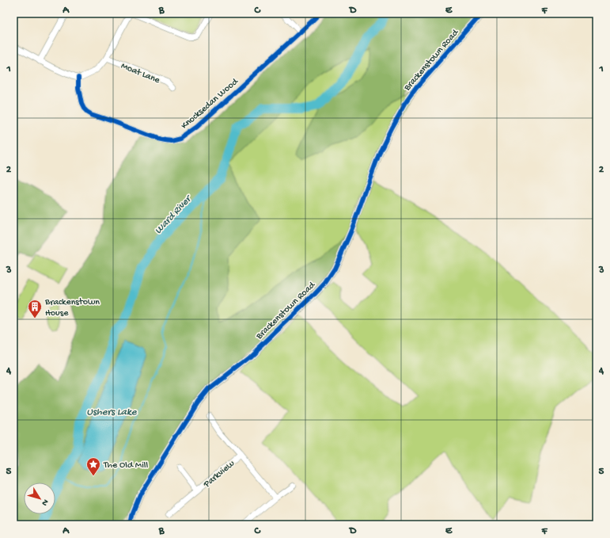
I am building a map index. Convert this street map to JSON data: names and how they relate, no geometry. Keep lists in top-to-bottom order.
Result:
{
  "streets": {
    "street": [
      "Brackenstown Road",
      "Moat Lane",
      "Knocksedan Wood",
      "Parkview"
    ]
  },
  "water": ["Ward River", "Ushers Lake"],
  "places": {
    "building": ["Brackenstown House"],
    "place": ["The Old Mill"]
  },
  "north": "bottom right",
  "grid": {
    "columns": [
      "A",
      "B",
      "C",
      "D",
      "E",
      "F"
    ],
    "rows": [
      "1",
      "2",
      "3",
      "4",
      "5"
    ]
  }
}
